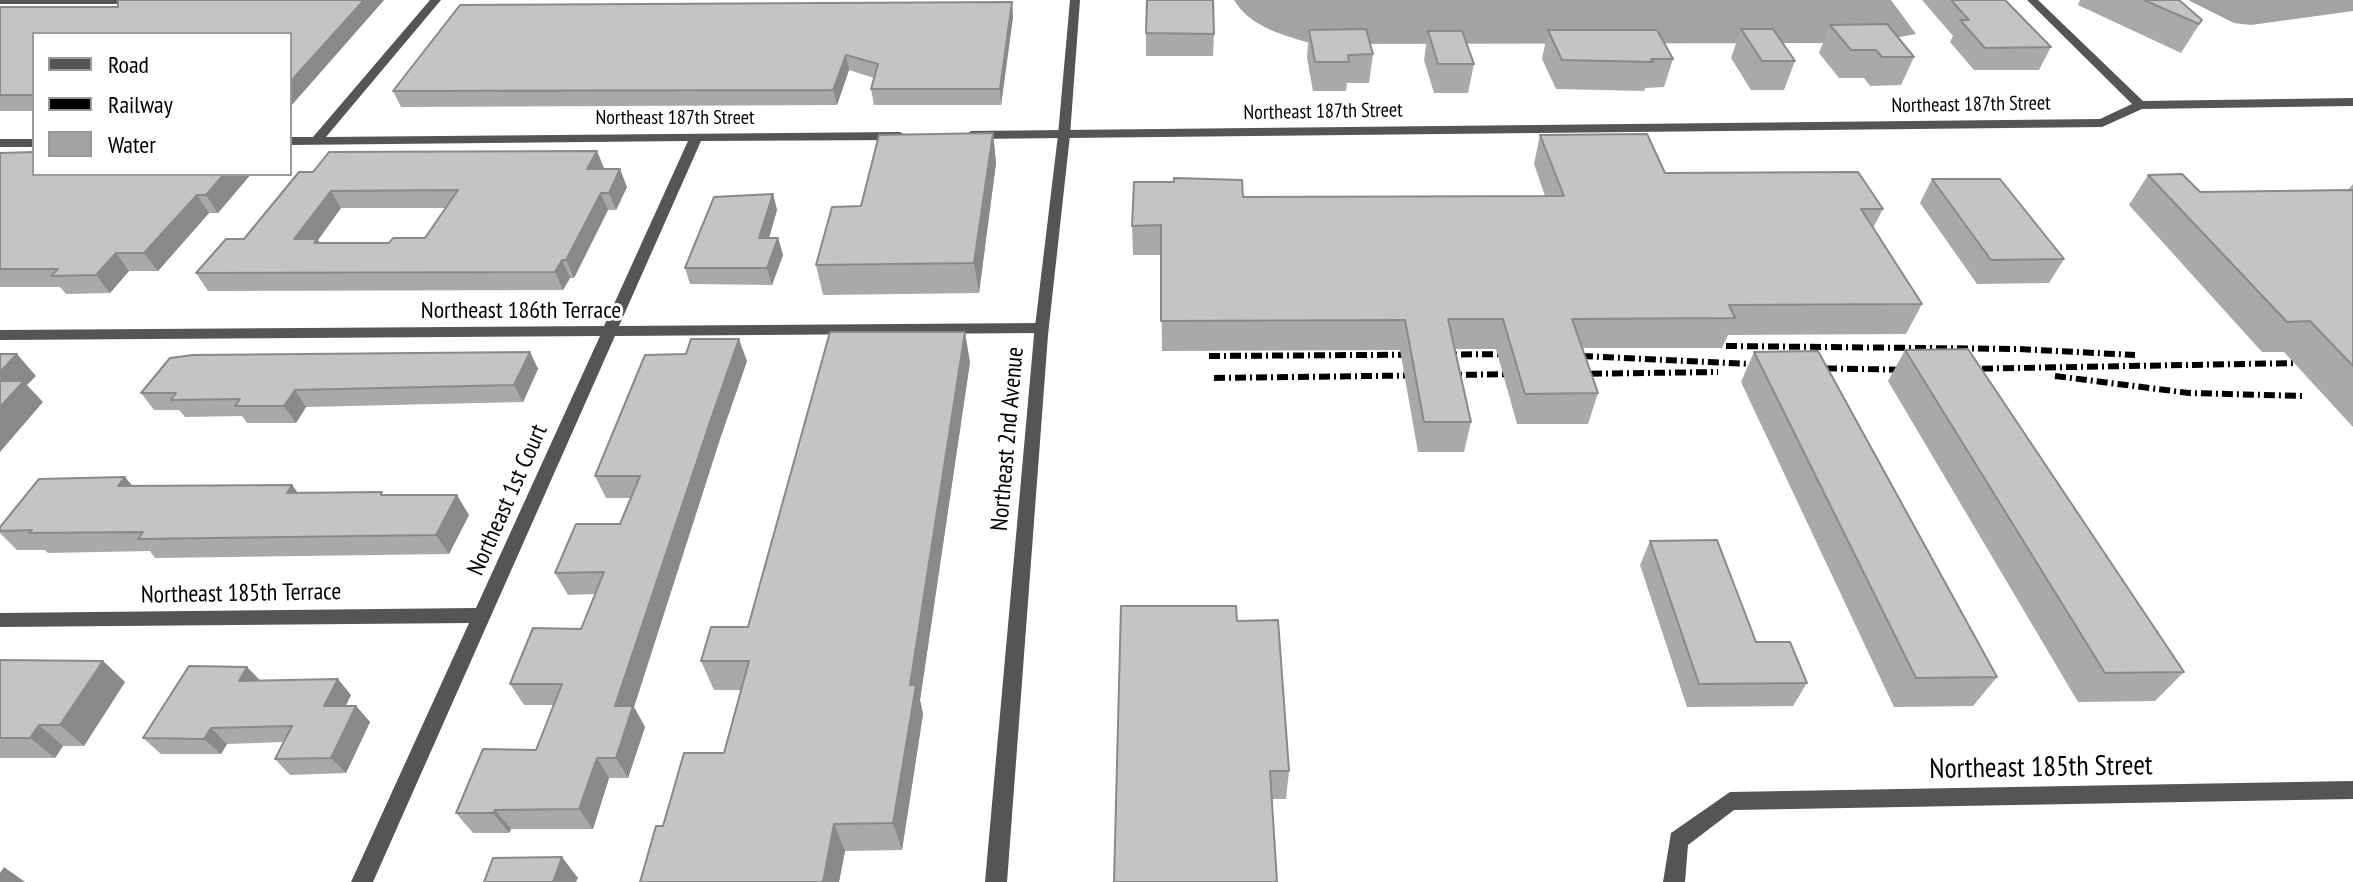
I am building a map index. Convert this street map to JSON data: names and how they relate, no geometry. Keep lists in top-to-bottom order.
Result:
{
  "streets": {
    "street": [
      "Northeast 187th Street",
      "Northeast 186th Terrace",
      "Northeast 2nd Avenue",
      "Northeast 1st Court",
      "Northeast 185th Terrace",
      "Northeast 185th Street"
    ]
  },
  "crossings": [
    ["Northeast 187th Street", "Northeast 2nd Avenue"],
    ["Northeast 187th Street", "Northeast 1st Court"],
    ["Northeast 186th Terrace", "Northeast 2nd Avenue"],
    ["Northeast 186th Terrace", "Northeast 1st Court"],
    ["Northeast 1st Court", "Northeast 185th Terrace"]
  ],
  "legend": ["Road", "Railway", "Water"]
}
